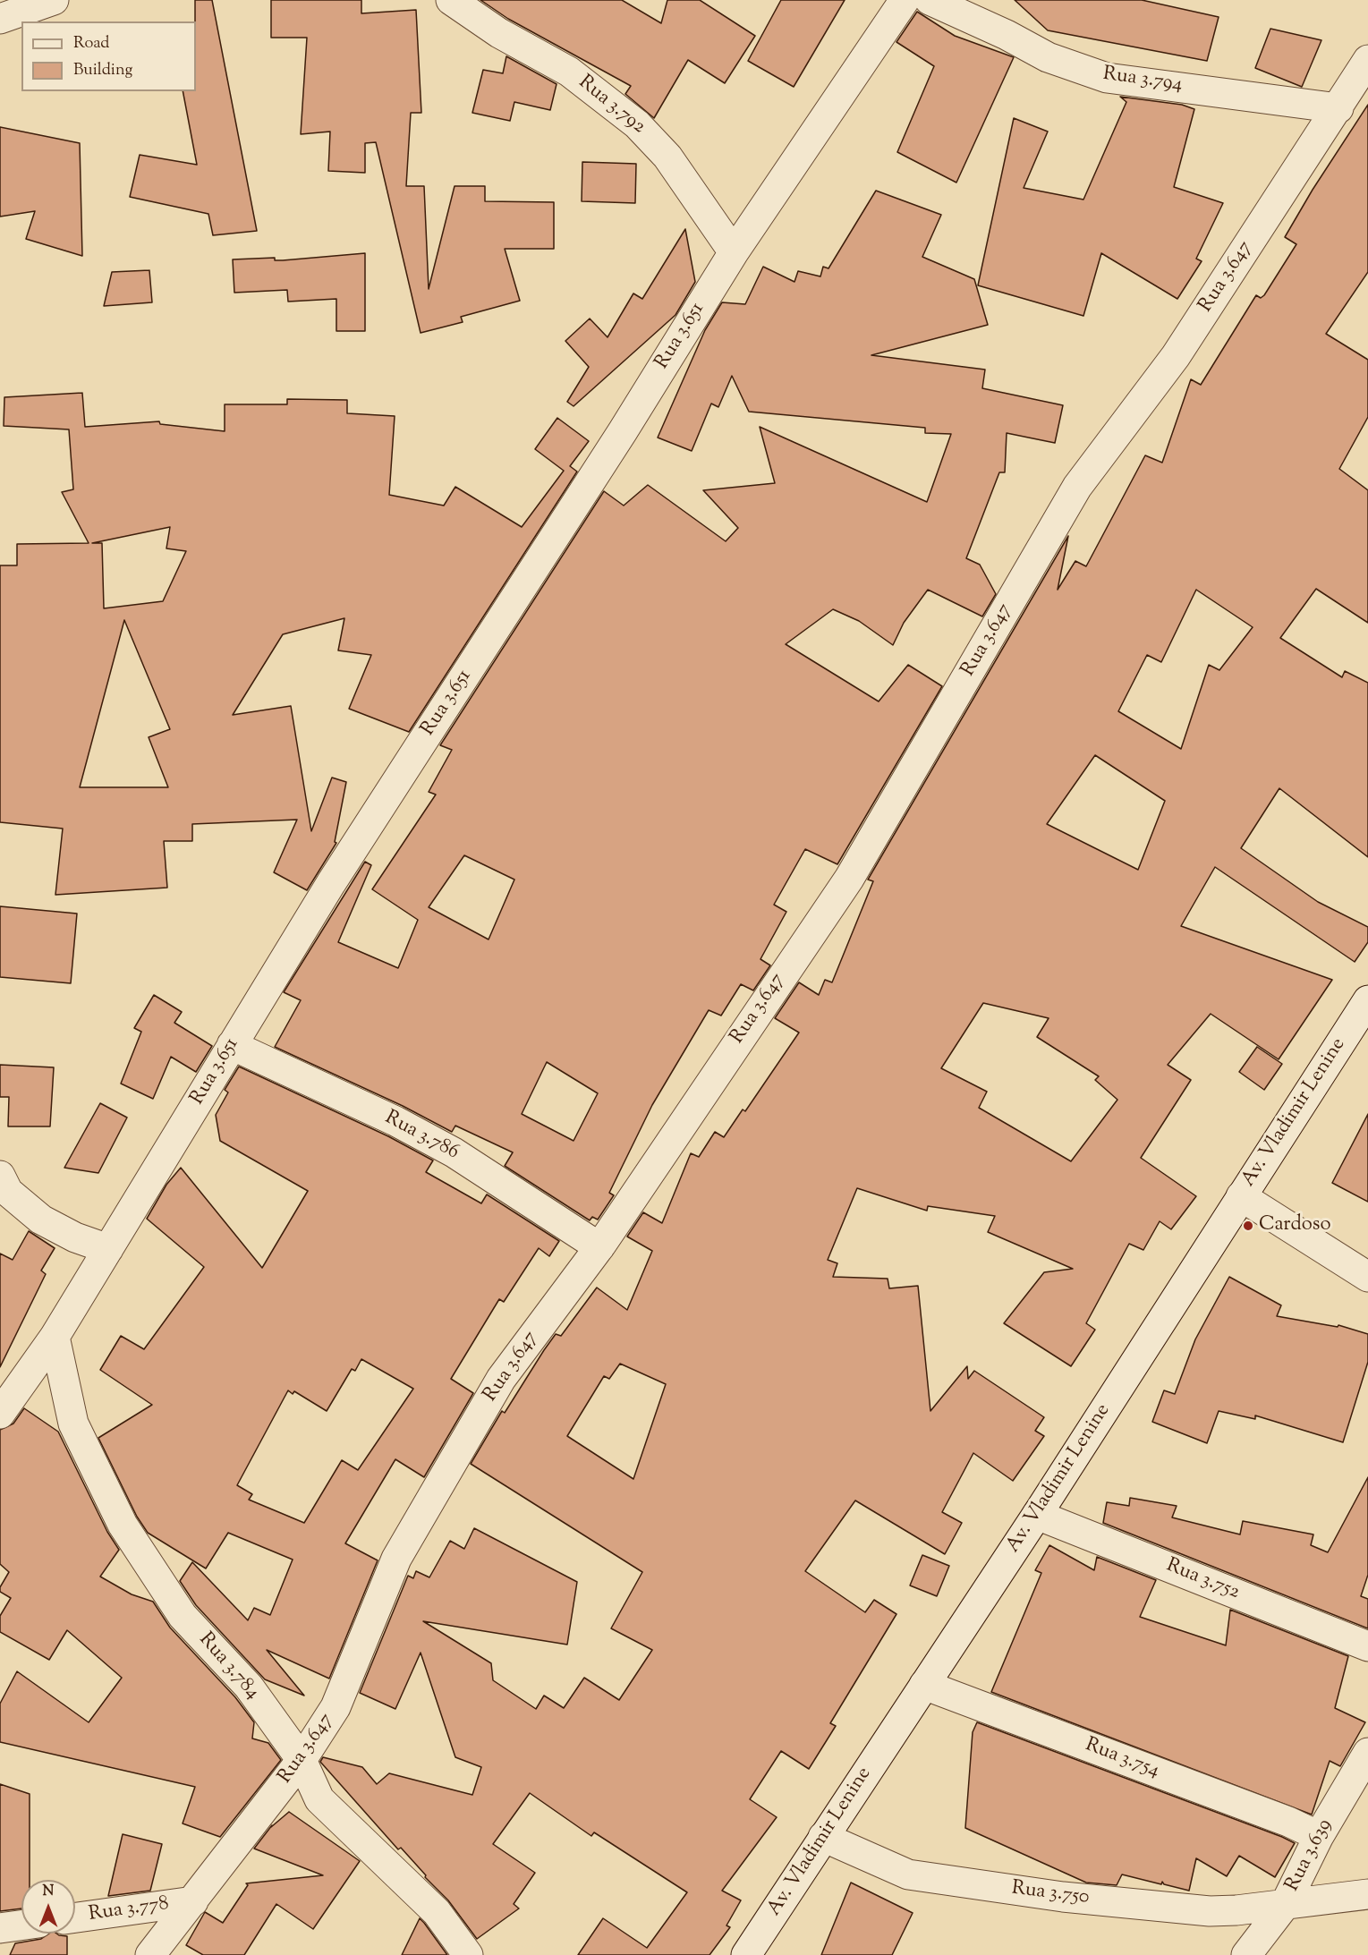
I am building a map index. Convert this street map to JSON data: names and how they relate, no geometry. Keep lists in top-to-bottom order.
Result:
{
  "streets": {
    "street": [
      "Rua 3.794",
      "Rua 3.792",
      "Rua 3.647",
      "Rua 3.651",
      "Av. Vladimir Lenine",
      "Rua 3.786",
      "Rua 3.752",
      "Rua 3.784",
      "Rua 3.754",
      "Rua 3.639",
      "Rua 3.750",
      "Rua 3.778"
    ]
  },
  "crossings": [
    ["Rua 3.794", "Rua 3.647"],
    ["Rua 3.792", "Rua 3.651"],
    ["Rua 3.647", "Rua 3.786"],
    ["Rua 3.647", "Rua 3.784"],
    ["Rua 3.647", "Rua 3.778"],
    ["Rua 3.651", "Rua 3.786"],
    ["Rua 3.651", "Rua 3.784"],
    ["Av. Vladimir Lenine", "Rua 3.752"],
    ["Av. Vladimir Lenine", "Rua 3.754"],
    ["Av. Vladimir Lenine", "Rua 3.750"],
    ["Rua 3.754", "Rua 3.639"],
    ["Rua 3.639", "Rua 3.750"]
  ],
  "places": ["Cardoso"],
  "legend": ["Road", "Building"],
  "north": "top"
}
